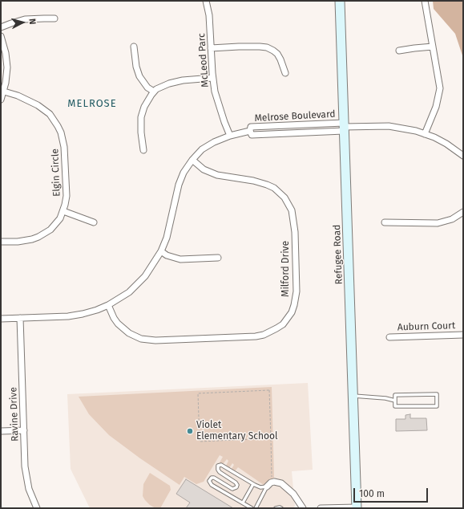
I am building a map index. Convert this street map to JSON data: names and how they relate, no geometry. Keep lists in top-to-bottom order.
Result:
{
  "streets": {
    "main road": ["Refugee Road"],
    "street": [
      "McLeod Parc",
      "Melrose Boulevard",
      "Elgin Circle",
      "Milford Drive",
      "Auburn Court",
      "Ravine Drive"
    ]
  },
  "crossings": [
    ["McLeod Parc", "Melrose Boulevard"],
    ["Melrose Boulevard", "Refugee Road"],
    ["Melrose Boulevard", "Milford Drive"],
    ["Melrose Boulevard", "Ravine Drive"]
  ],
  "districts": ["MELROSE"],
  "places": ["Violet Elementary School"],
  "scale_bar": "100 m",
  "north": "right"
}
